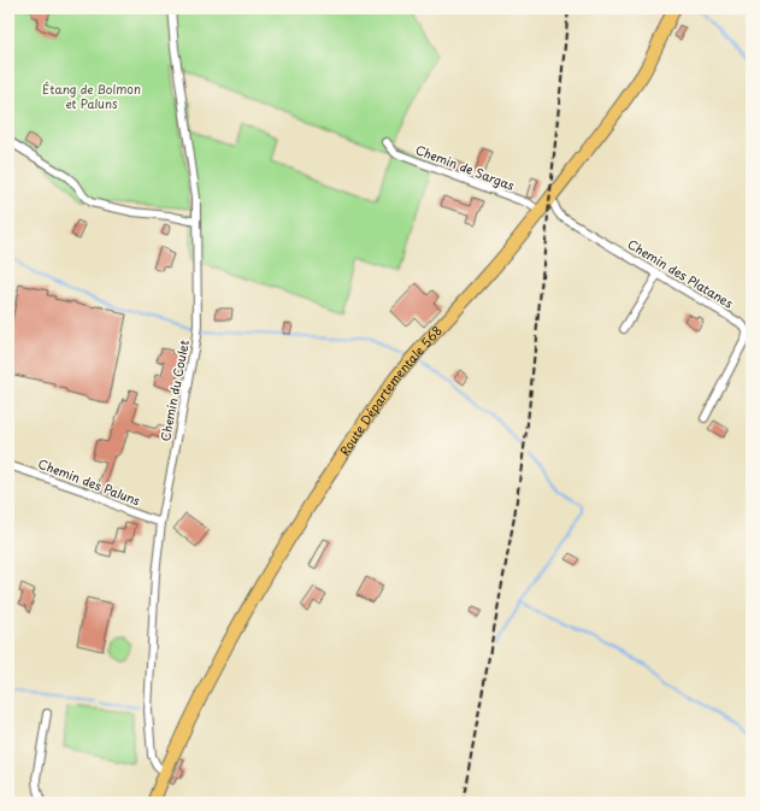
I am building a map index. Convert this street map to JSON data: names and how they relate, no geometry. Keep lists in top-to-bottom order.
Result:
{
  "streets": {
    "main road": ["Route Départementale 568"],
    "street": [
      "Chemin de Sargas",
      "Chemin des Platanes",
      "Chemin du Coulet",
      "Chemin des Paluns"
    ]
  },
  "crossings": [
    ["Chemin de Sargas", "Route Départementale 568"],
    ["Chemin des Platanes", "Route Départementale 568"],
    ["Chemin du Coulet", "Route Départementale 568"],
    ["Chemin du Coulet", "Chemin des Paluns"]
  ],
  "parks": ["Étang de Bolmon et Paluns"]
}
